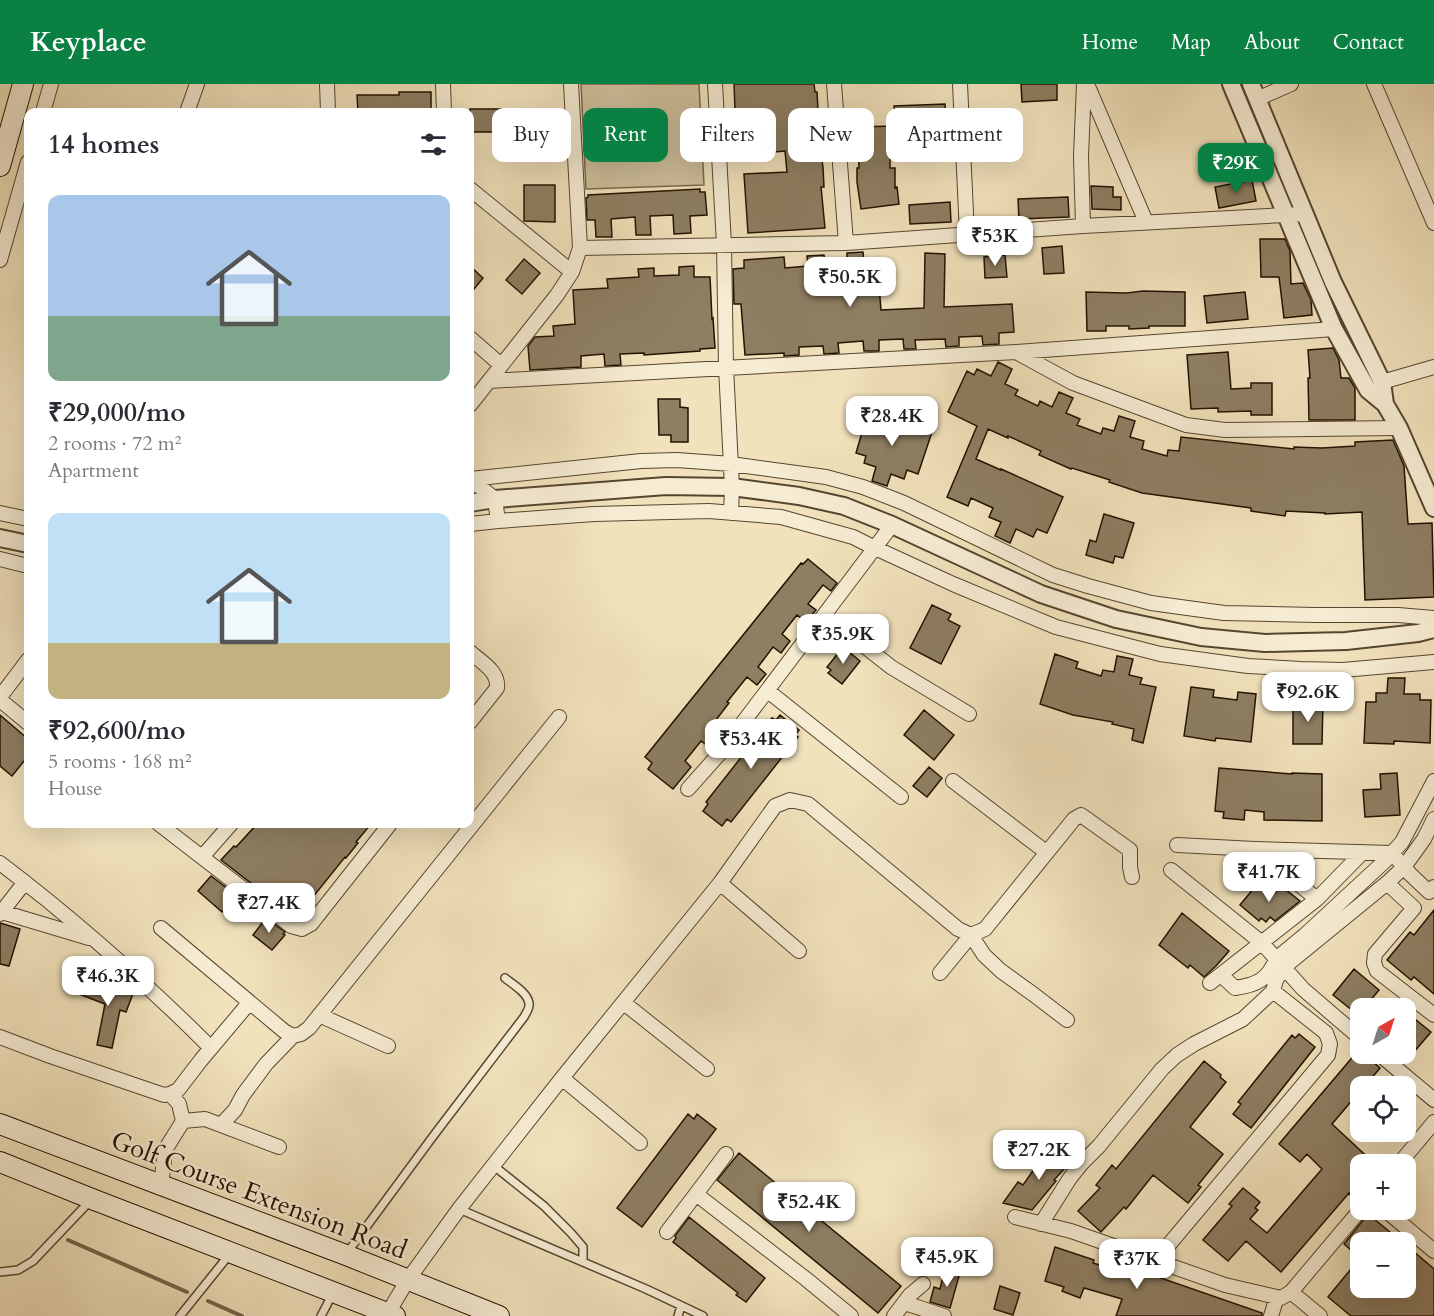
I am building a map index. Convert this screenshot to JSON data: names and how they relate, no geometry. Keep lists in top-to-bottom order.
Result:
{
  "streets": {
    "main road": ["Golf Course Extension Road"]
  },
  "north": "top right",
  "page": {
    "header": "Keyplace",
    "nav": [
      "Home",
      "Map",
      "About",
      "Contact"
    ],
    "chip": [
      "Buy",
      "Rent",
      "Filters",
      "New",
      "Apartment"
    ],
    "heading": "14 homes",
    "price": [
      "₹29K",
      "₹53K",
      "₹50.5K",
      "₹28.4K",
      "₹35.9K",
      "₹92.6K",
      "₹53.4K",
      "₹41.7K",
      "₹27.4K",
      "₹46.3K",
      "₹27.2K",
      "₹52.4K",
      "₹45.9K",
      "₹37K"
    ],
    "list": [
      {
        "name": "₹29,000/mo",
        "note": "2 rooms · 72 m² · Apartment"
      },
      {
        "name": "₹92,600/mo",
        "note": "5 rooms · 168 m² · House"
      }
    ],
    "map_buttons": ["+", "−"]
  }
}
